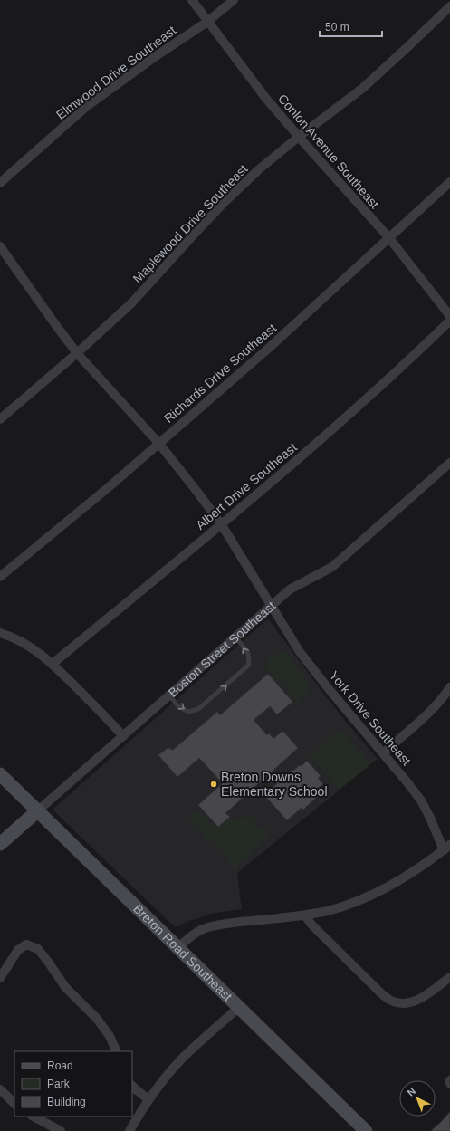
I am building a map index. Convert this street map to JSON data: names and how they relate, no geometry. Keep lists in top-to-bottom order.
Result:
{
  "streets": {
    "main road": ["Boston Street Southeast", "Breton Road Southeast"],
    "street": [
      "Elmwood Drive Southeast",
      "Conlon Avenue Southeast",
      "Maplewood Drive Southeast",
      "Richards Drive Southeast",
      "Albert Drive Southeast",
      "York Drive Southeast"
    ]
  },
  "crossings": [
    ["Elmwood Drive Southeast", "Conlon Avenue Southeast"],
    ["Conlon Avenue Southeast", "Maplewood Drive Southeast"],
    ["Conlon Avenue Southeast", "Richards Drive Southeast"],
    ["Maplewood Drive Southeast", "York Drive Southeast"],
    ["Richards Drive Southeast", "York Drive Southeast"],
    ["Albert Drive Southeast", "York Drive Southeast"],
    ["Boston Street Southeast", "York Drive Southeast"],
    ["Boston Street Southeast", "Breton Road Southeast"]
  ],
  "places": ["Breton Downs Elementary School"],
  "legend": ["Road", "Park", "Building"],
  "scale_bar": "50 m",
  "north": "top left"
}
